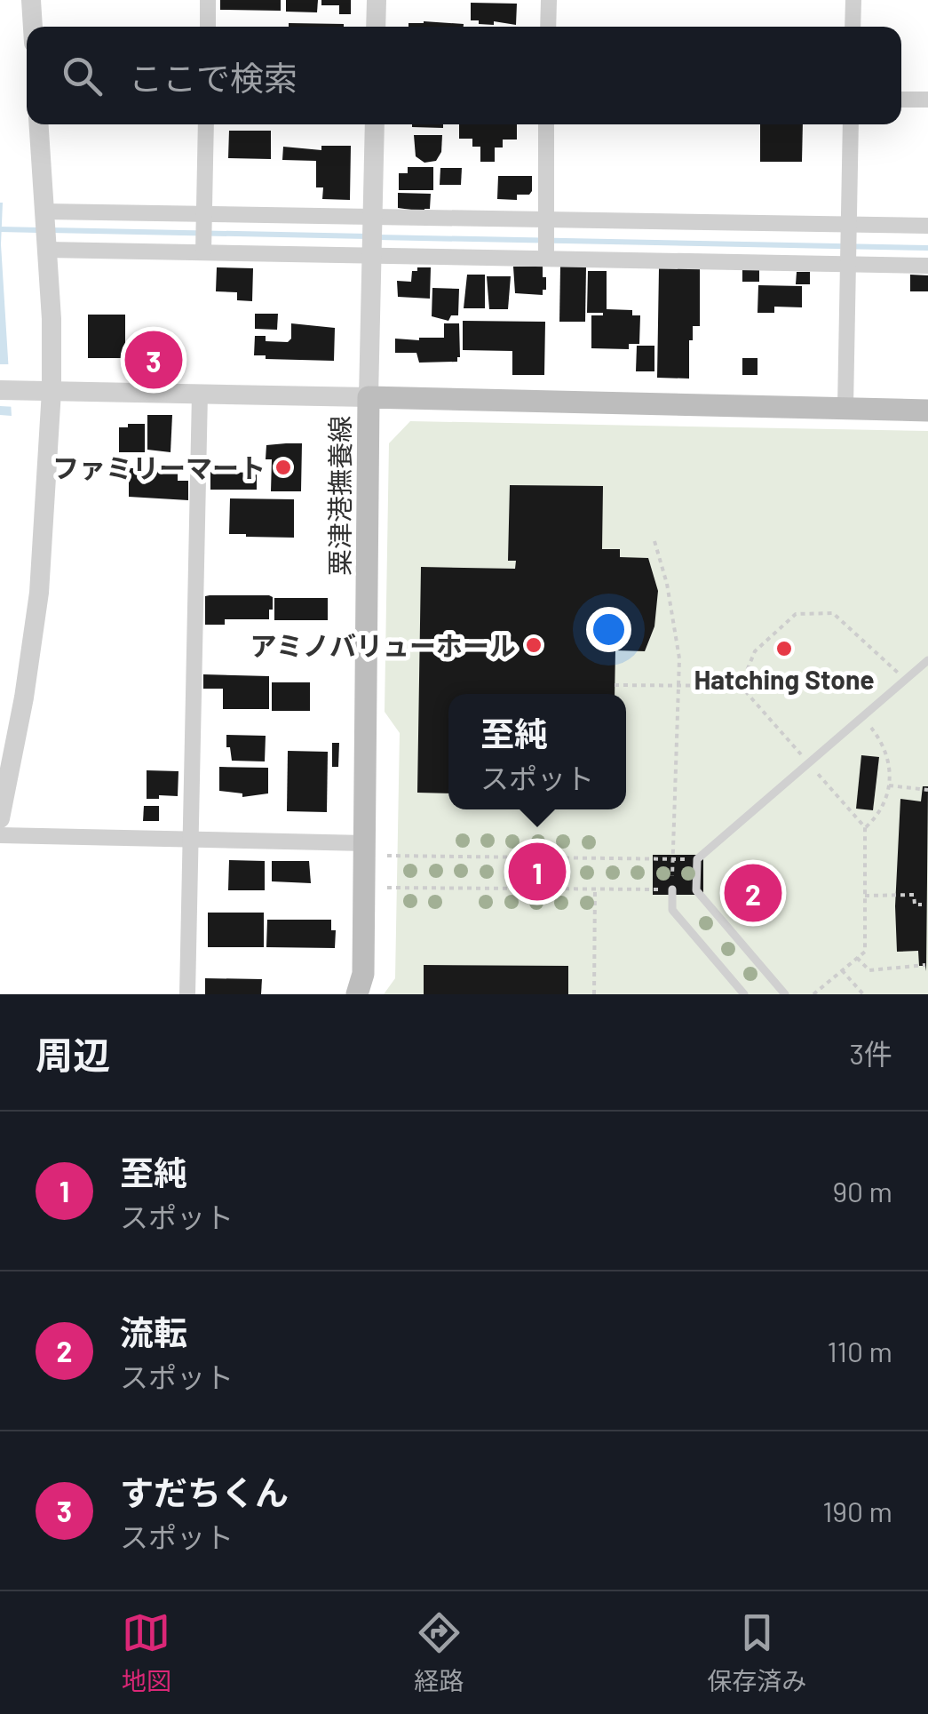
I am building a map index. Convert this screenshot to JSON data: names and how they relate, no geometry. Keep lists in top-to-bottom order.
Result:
{
  "streets": {
    "main road": ["粟津港撫養線"]
  },
  "places": ["ファミリーマート", "アミノバリューホール", "Hatching Stone"],
  "page": {
    "search": "ここで検索",
    "pins": ["3", "1", "2"],
    "popup": ["至純", "スポット"],
    "heading": ["周辺", "3件"],
    "list": [
      {
        "mark": "1",
        "name": "至純",
        "note": "スポット",
        "value": "90 m"
      },
      {
        "mark": "2",
        "name": "流転",
        "note": "スポット",
        "value": "110 m"
      },
      {
        "mark": "3",
        "name": "すだちくん",
        "note": "スポット",
        "value": "190 m"
      }
    ],
    "nav": ["地図", "経路", "保存済み"]
  }
}
